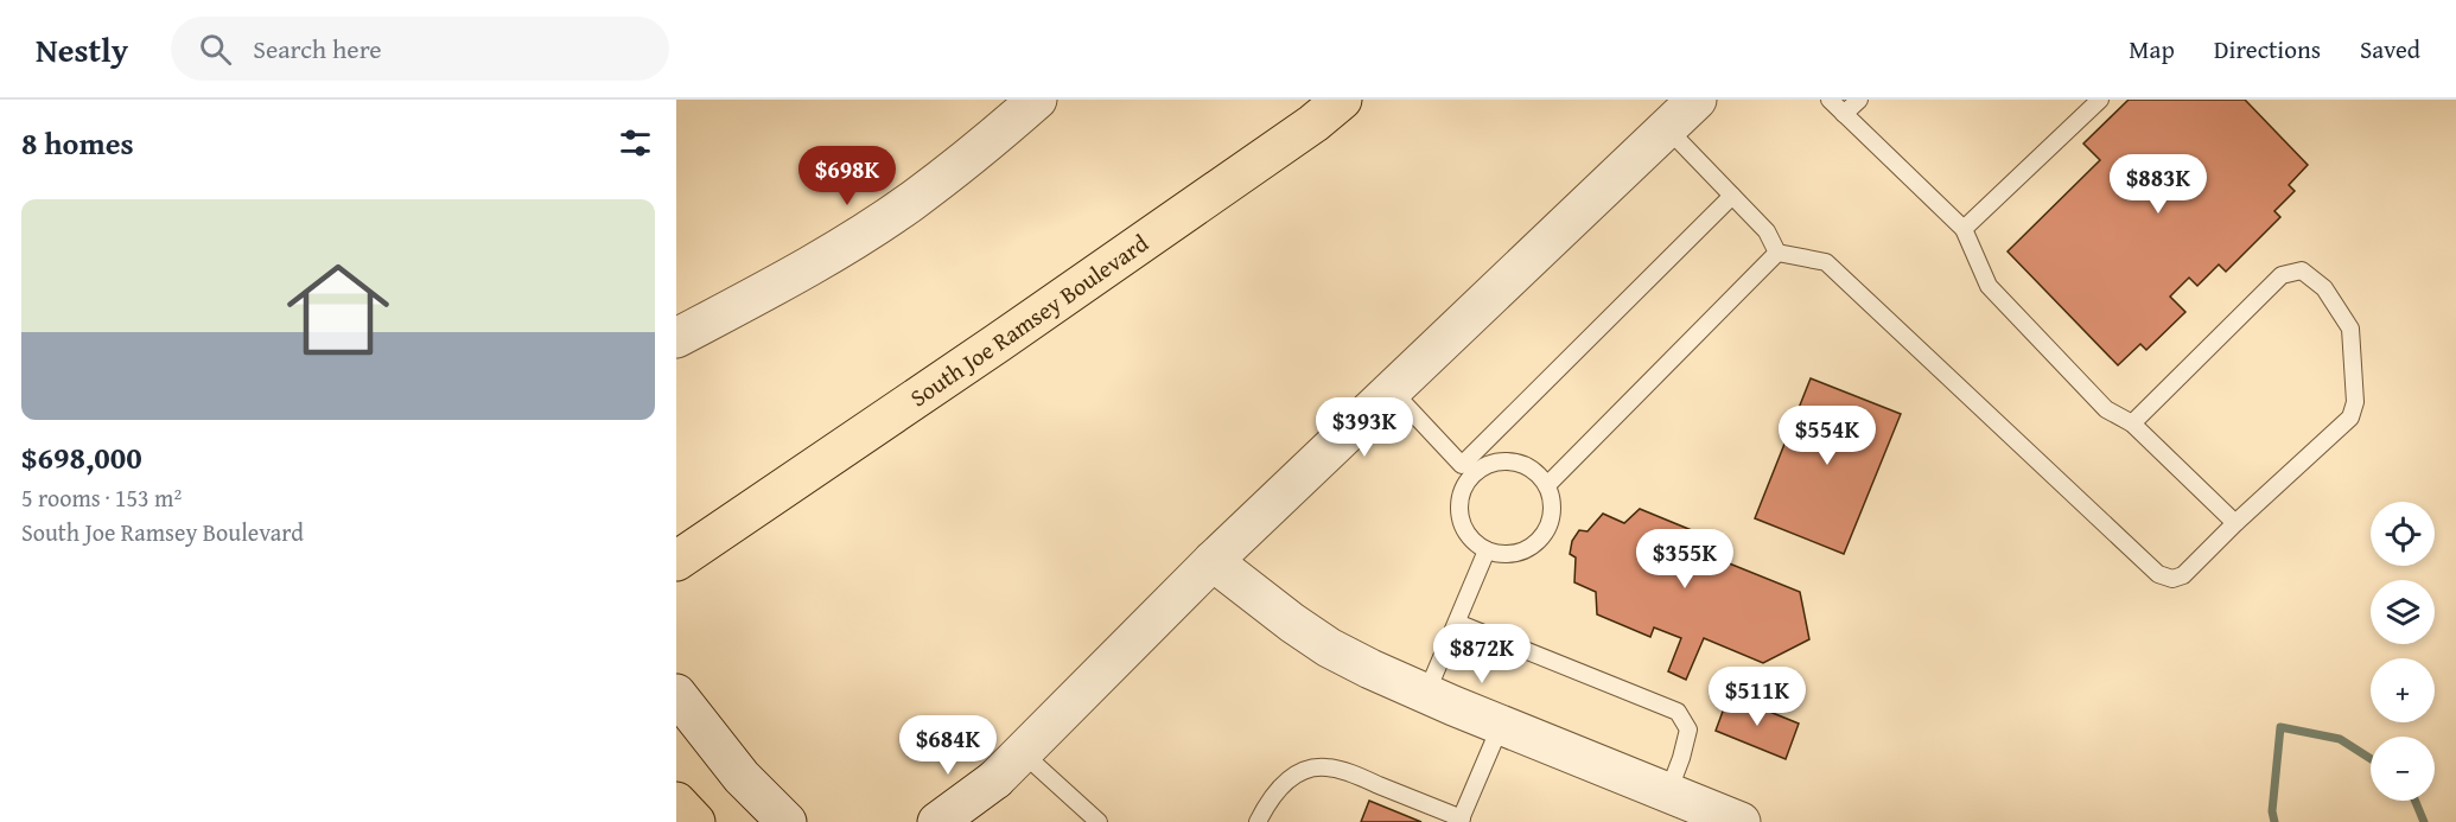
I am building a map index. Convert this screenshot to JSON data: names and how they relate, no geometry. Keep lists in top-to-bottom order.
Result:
{
  "streets": {
    "highway": ["South Joe Ramsey Boulevard"]
  },
  "page": {
    "header": "Nestly",
    "search": "Search here",
    "nav": ["Map", "Directions", "Saved"],
    "heading": "8 homes",
    "price": [
      "$698K",
      "$883K",
      "$393K",
      "$554K",
      "$355K",
      "$872K",
      "$511K",
      "$684K"
    ],
    "list": [
      {
        "name": "$698,000",
        "note": "5 rooms · 153 m² · South Joe Ramsey Boulevard"
      }
    ],
    "map_buttons": ["+", "−"]
  }
}
